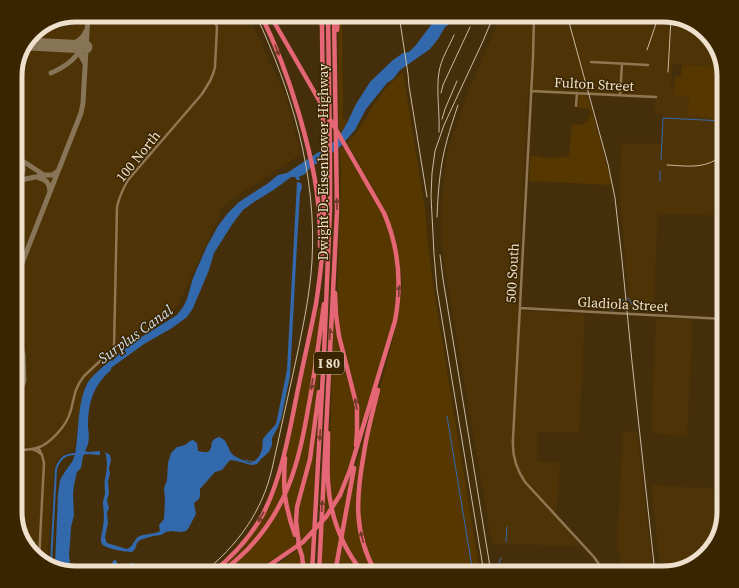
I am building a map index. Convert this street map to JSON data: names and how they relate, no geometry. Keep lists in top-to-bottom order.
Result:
{
  "streets": {
    "highway": ["Dwight D. Eisenhower Highway", "I 80"],
    "street": [
      "Fulton Street",
      "100 North",
      "500 South",
      "Gladiola Street"
    ]
  },
  "crossings": [
    ["Fulton Street", "500 South"],
    ["500 South", "Gladiola Street"]
  ],
  "water": ["Surplus Canal"]
}
